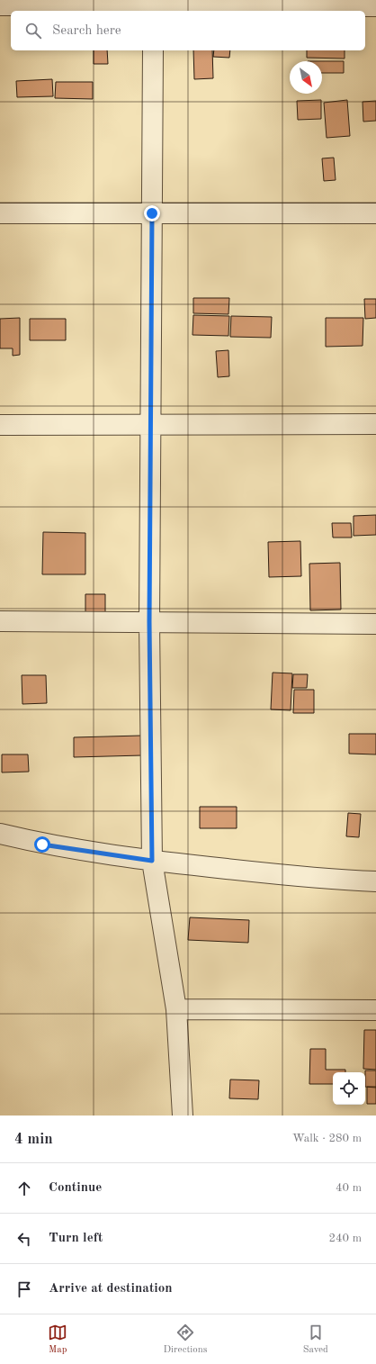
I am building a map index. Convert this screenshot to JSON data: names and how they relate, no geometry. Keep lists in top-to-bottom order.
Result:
{
  "north": "bottom right",
  "page": {
    "search": "Search here",
    "heading": ["4 min", "Walk · 280 m"],
    "list": [
      ["Continue", "40 m"],
      ["Turn left", "240 m"],
      "Arrive at destination"
    ],
    "nav": ["Map", "Directions", "Saved"]
  }
}
